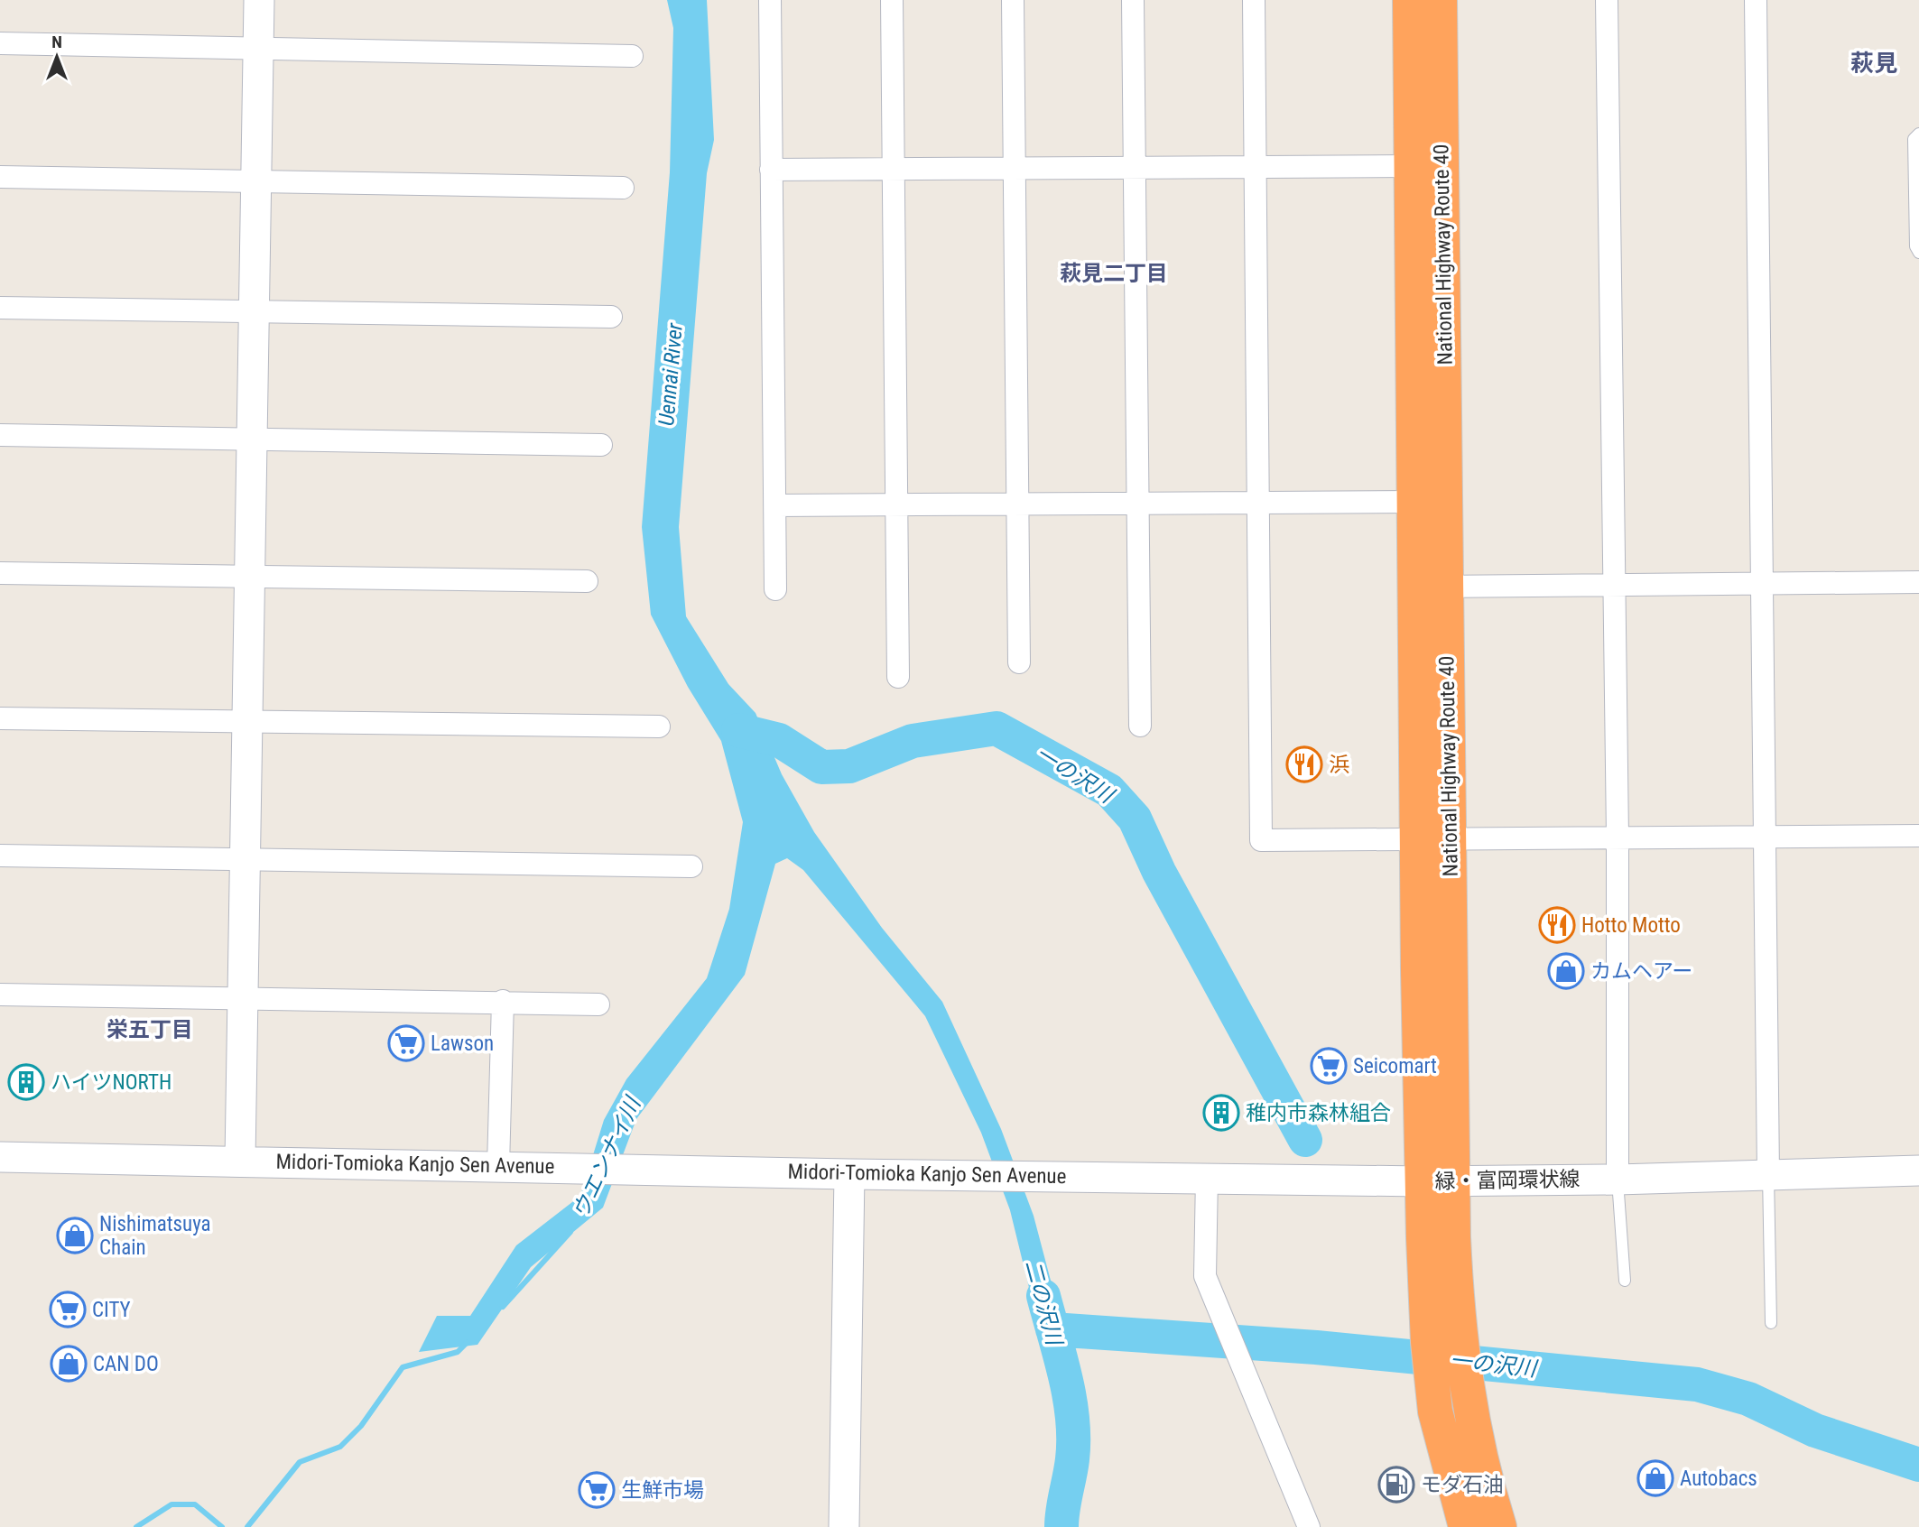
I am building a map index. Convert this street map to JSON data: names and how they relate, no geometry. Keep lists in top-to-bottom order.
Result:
{
  "streets": {
    "highway": ["National Highway Route 40"],
    "street": ["Midori-Tomioka Kanjo Sen Avenue", "緑・富岡環状線"]
  },
  "crossings": [
    ["National Highway Route 40", "緑・富岡環状線"],
    ["Midori-Tomioka Kanjo Sen Avenue", "緑・富岡環状線"]
  ],
  "districts": ["萩見", "萩見二丁目", "栄五丁目"],
  "water": [
    "Uennai River",
    "一の沢川",
    "ウエンナイ川",
    "二の沢川"
  ],
  "places": {
    "restaurant": ["浜", "Hotto Motto"],
    "shop": [
      "カムヘアー",
      "Nishimatsuya Chain",
      "CAN DO",
      "Autobacs"
    ],
    "supermarket": [
      "Lawson",
      "Seicomart",
      "CITY",
      "生鮮市場"
    ],
    "building": ["ハイツNORTH", "稚内市森林組合"],
    "fuel station": ["モダ石油"]
  },
  "north": "top"
}
